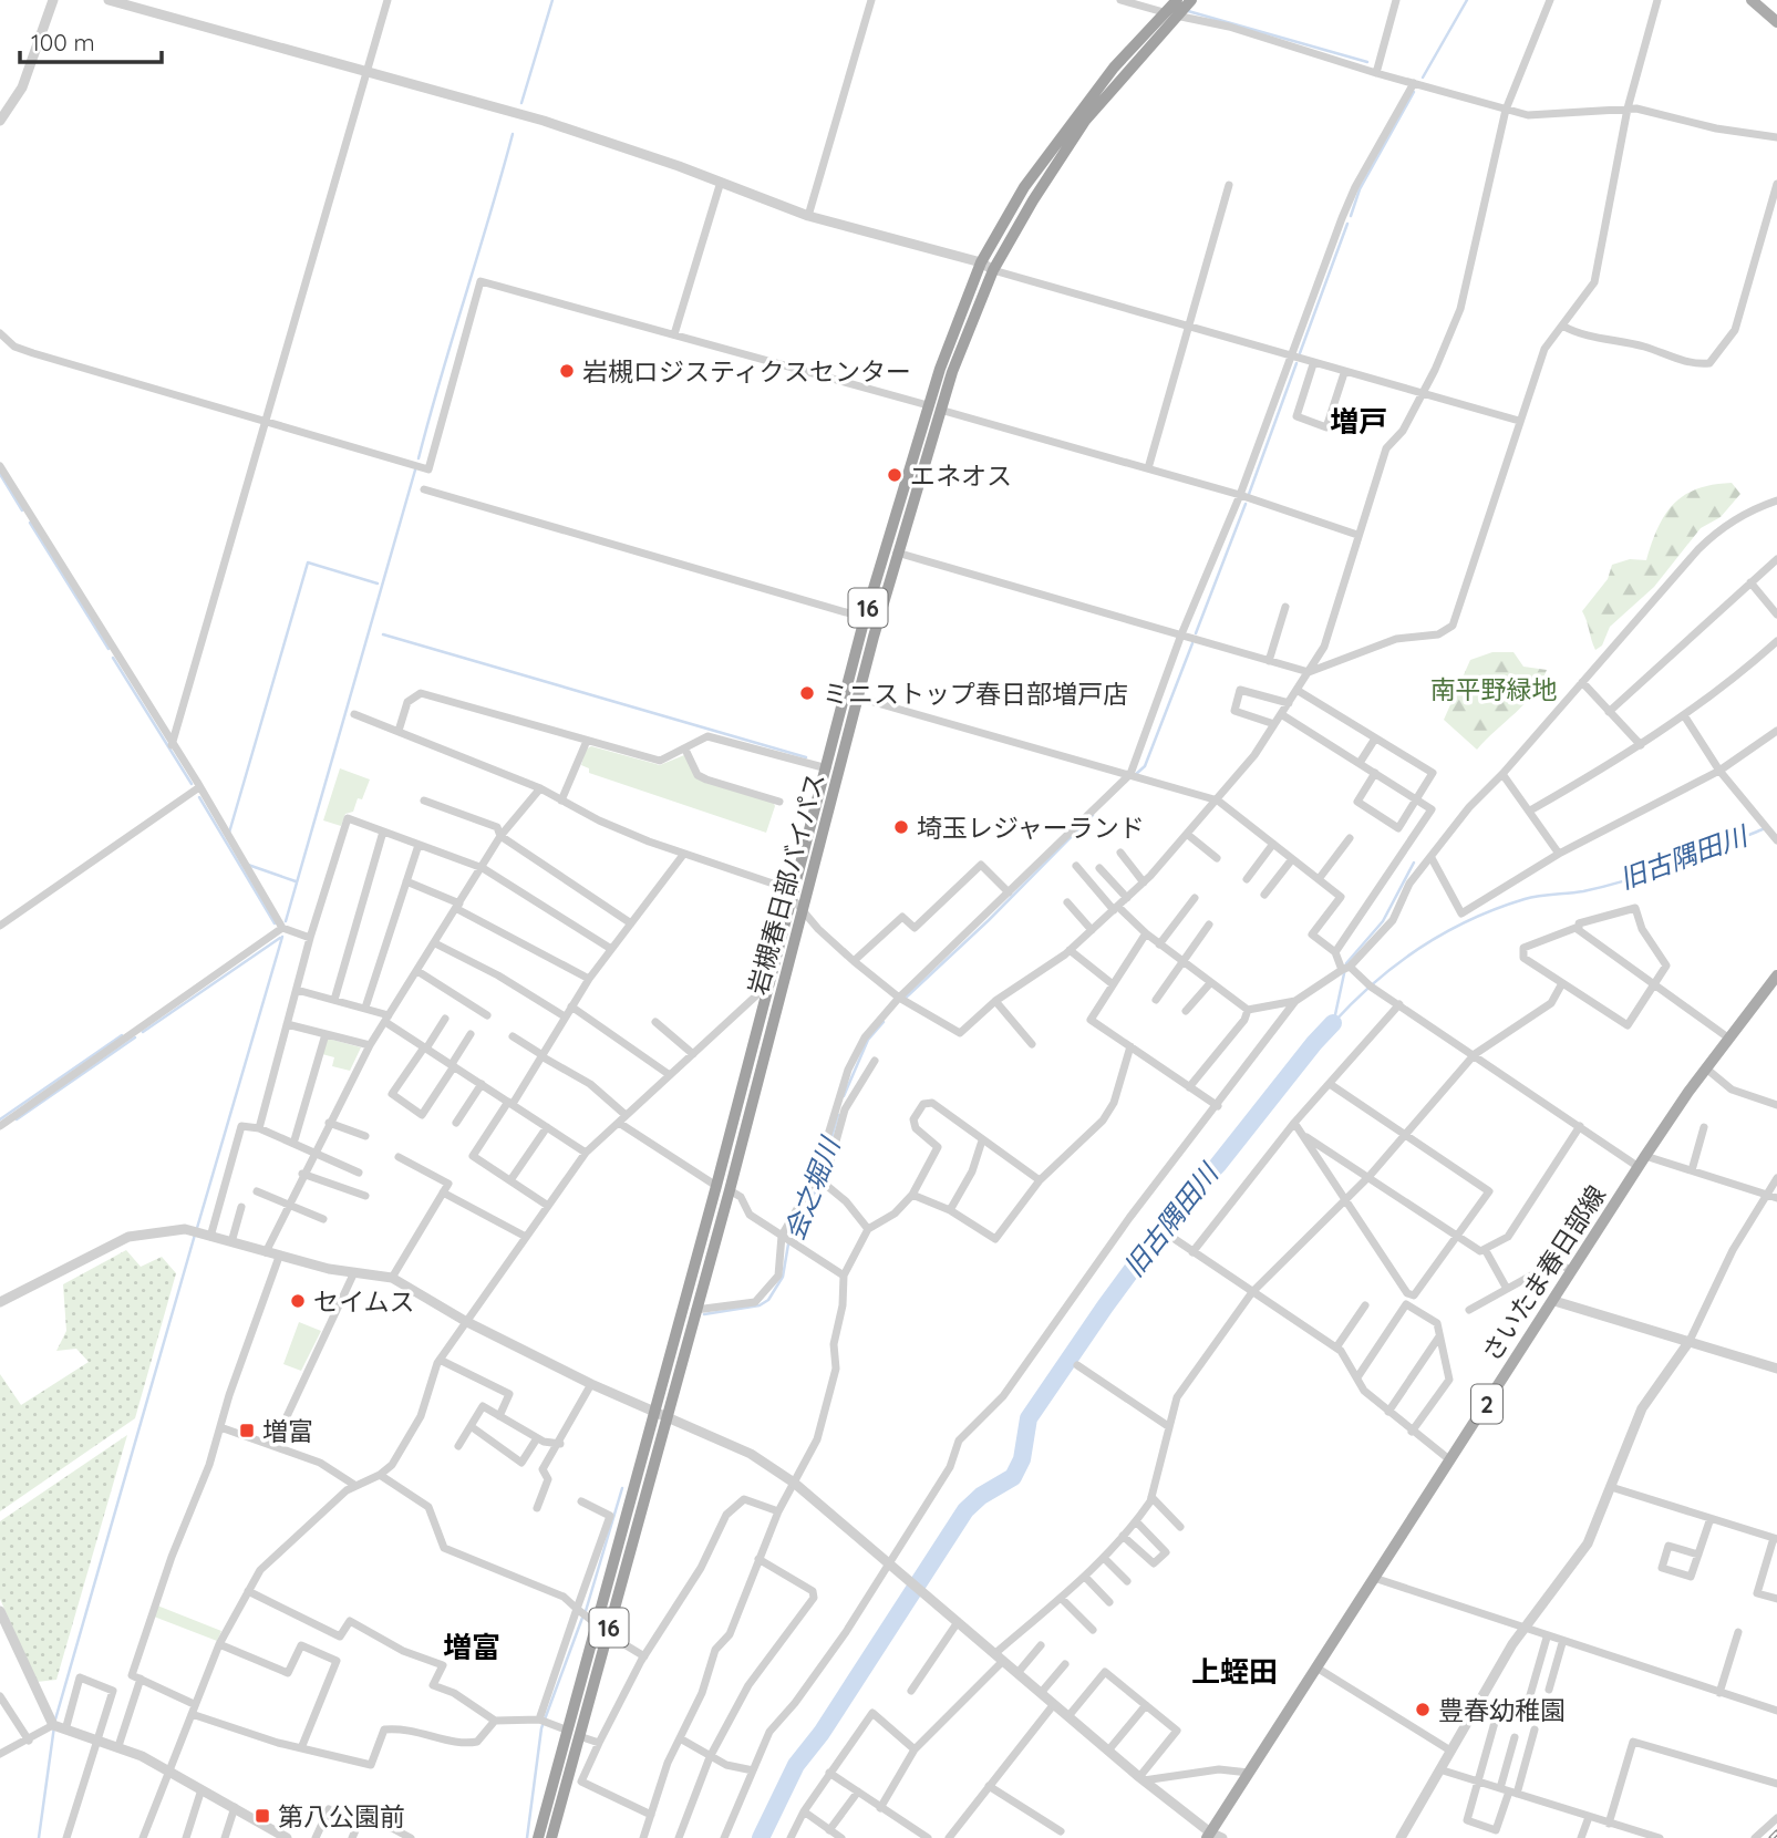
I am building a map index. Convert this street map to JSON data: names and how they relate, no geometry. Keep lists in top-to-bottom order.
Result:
{
  "streets": {
    "highway": ["16", "岩槻春日部バイパス"],
    "main road": ["さいたま春日部線", "2"]
  },
  "districts": ["増戸", "増富", "上蛭田"],
  "water": ["旧古隅田川", "会之堀川"],
  "parks": ["南平野緑地"],
  "places": {
    "other": [
      "岩槻ロジスティクスセンター",
      "エネオス",
      "ミニストップ春日部増戸店",
      "埼玉レジャーランド",
      "セイムス",
      "豊春幼稚園"
    ],
    "transit": ["増富", "第八公園前"]
  },
  "scale_bar": "100 m"
}
